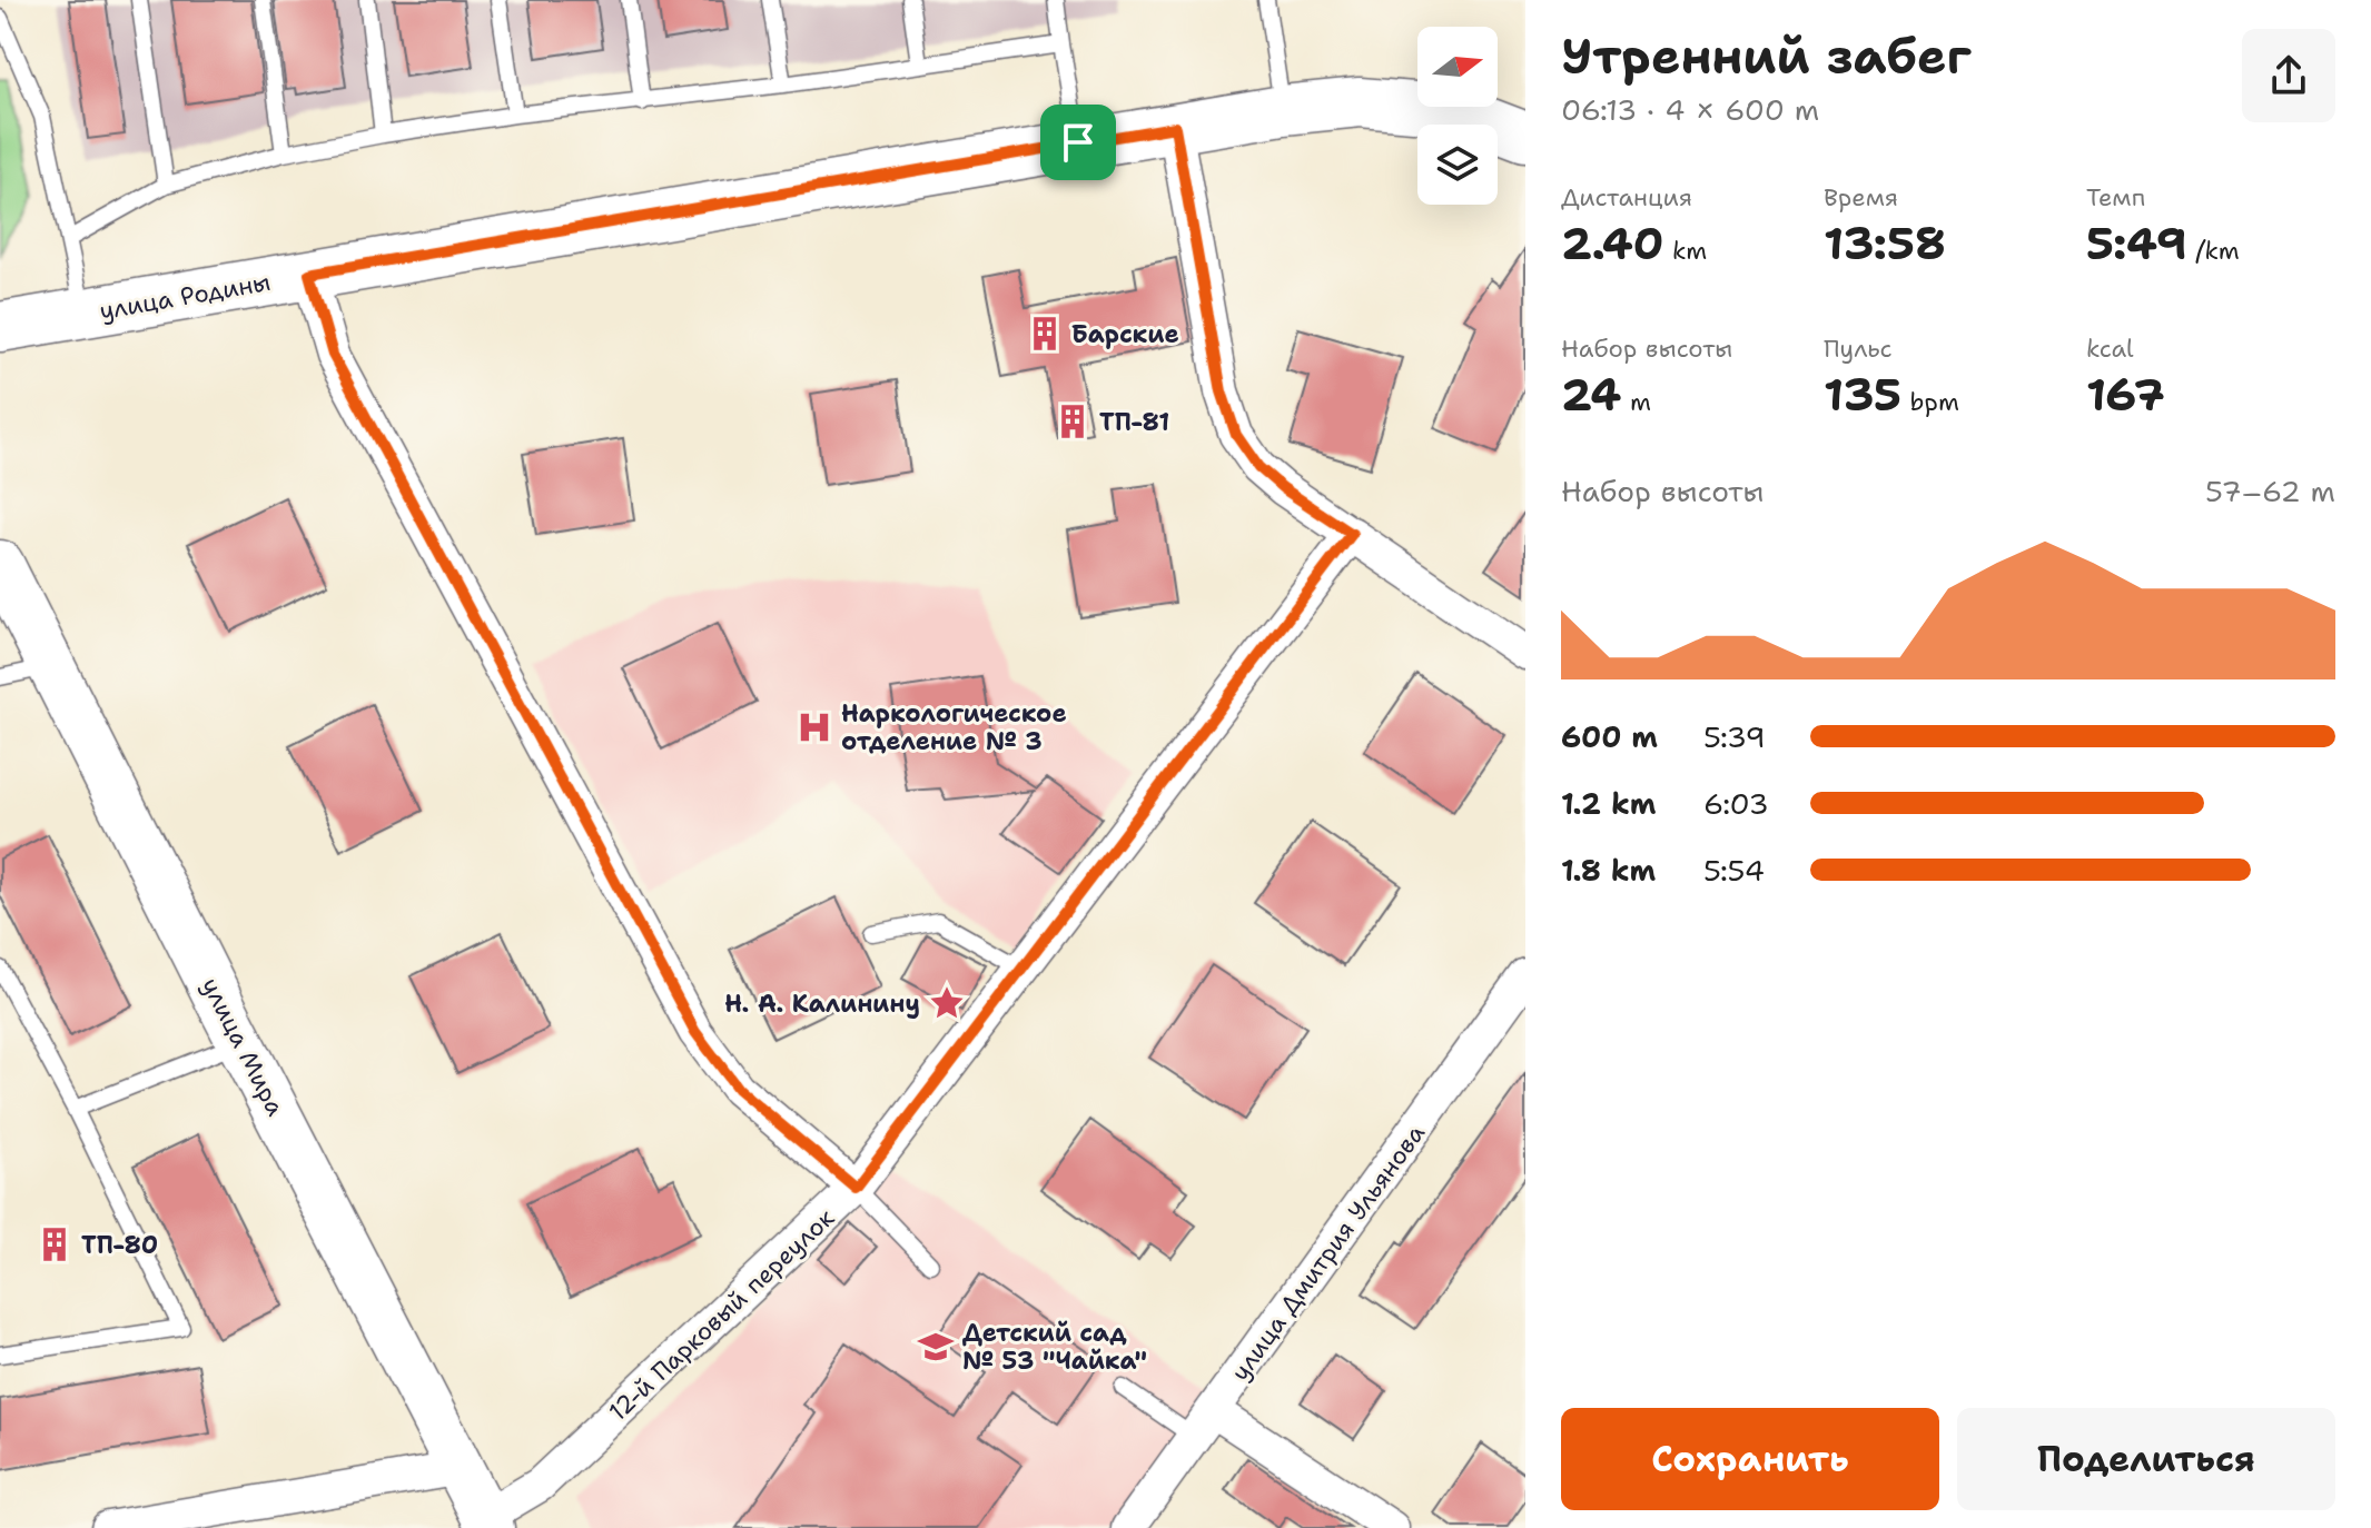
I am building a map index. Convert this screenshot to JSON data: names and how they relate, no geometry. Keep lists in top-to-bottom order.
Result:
{
  "streets": {
    "main road": ["улица Родины", "улица Мира"],
    "street": ["улица Дмитрия Ульянова", "12-й Парковый переулок"]
  },
  "crossings": [
    ["улица Мира", "12-й Парковый переулок"]
  ],
  "places": {
    "building": ["Барские", "ТП-81", "ТП-80"],
    "hospital": ["Наркологическое отделение № 3"],
    "place": ["Н. А. Калинину"],
    "school or university": ["Детский сад № 53 \"Чайка\""]
  },
  "north": "right",
  "page": {
    "heading": ["Утренний забег", "06:13 · 4 × 600 m"],
    "stats": [
      ["Дистанция", "2.40 km"],
      ["Время", "13:58"],
      ["Темп", "5:49 /km"],
      ["Набор высоты", "24 m"],
      ["Пульс", "135 bpm"],
      ["kcal", "167"]
    ],
    "chart": ["Набор высоты", "57–62 m"],
    "list": [
      {
        "name": "600 m",
        "note": "5:39"
      },
      {
        "name": "1.2 km",
        "note": "6:03"
      },
      {
        "name": "1.8 km",
        "note": "5:54"
      }
    ],
    "buttons": ["Сохранить", "Поделиться"]
  }
}
